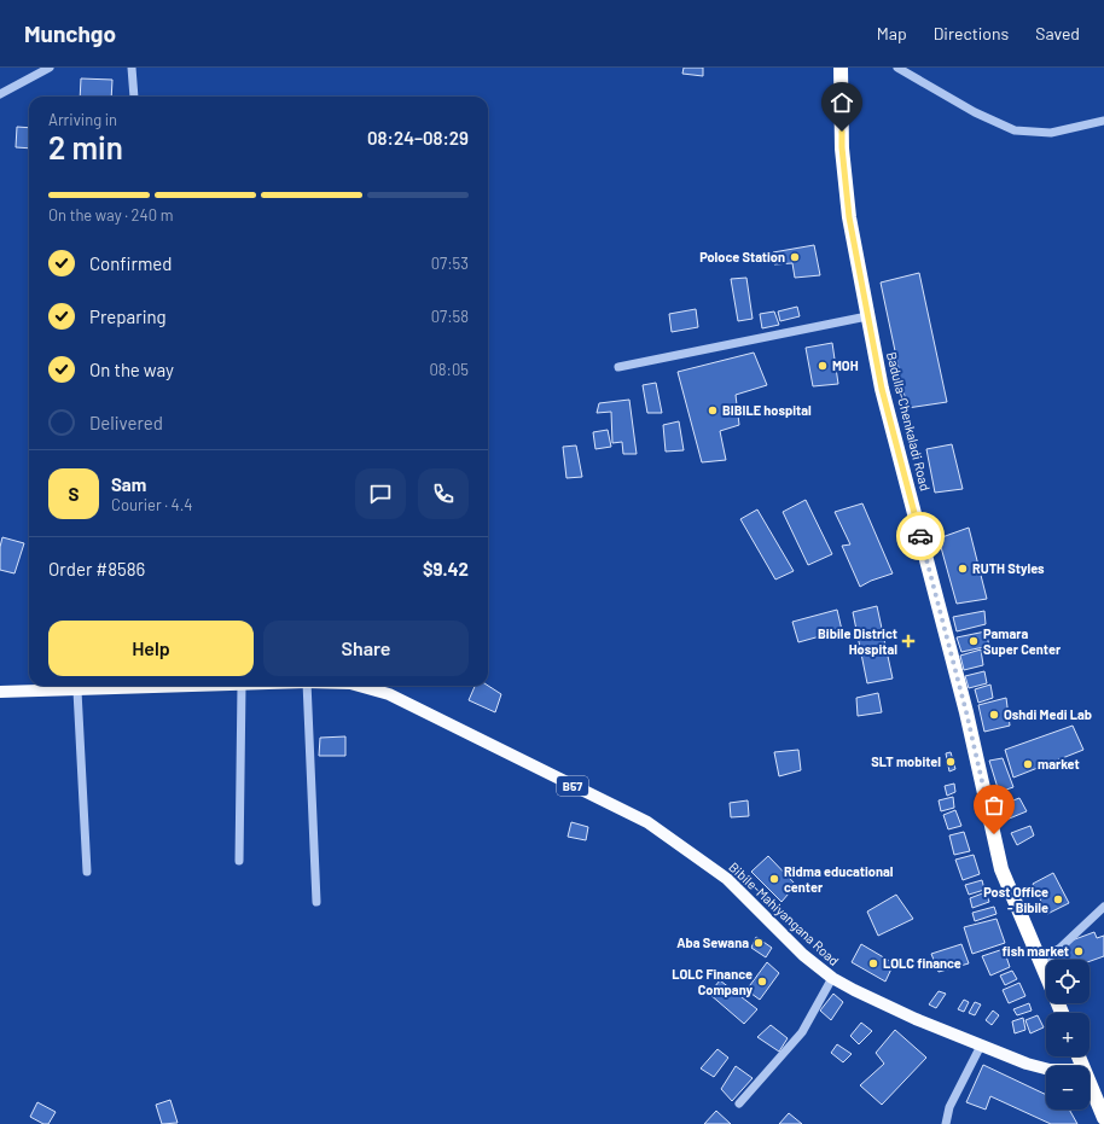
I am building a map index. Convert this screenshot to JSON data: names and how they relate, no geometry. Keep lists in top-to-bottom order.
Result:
{
  "streets": {
    "highway": ["Badulla-Chenkaladi Road"],
    "main road": ["B57", "Bibile-Mahiyangana Road"]
  },
  "places": {
    "other": [
      "Poloce Station",
      "MOH",
      "BIBILE hospital",
      "RUTH Styles",
      "Pamara Super Center",
      "Oshdi Medi Lab",
      "SLT mobitel",
      "market",
      "Ridma educational center",
      "Post Office - Bibile",
      "Aba Sewana",
      "fish market",
      "LOLC finance",
      "LOLC Finance Company"
    ],
    "health": ["Bibile District Hospital"]
  },
  "page": {
    "header": "Munchgo",
    "nav": ["Map", "Directions", "Saved"],
    "heading": ["2 min", "Arriving in", "08:24–08:29"],
    "panel": [
      "Sam",
      "Courier · 4.4",
      "Order #8586",
      "$9.42"
    ],
    "bar": "On the way · 240 m",
    "list": [
      ["Confirmed", "07:53"],
      ["Preparing", "07:58"],
      ["On the way", "08:05"],
      "Delivered"
    ],
    "round": "S",
    "buttons": ["Help", "Share"],
    "map_buttons": ["+", "−"]
  }
}
